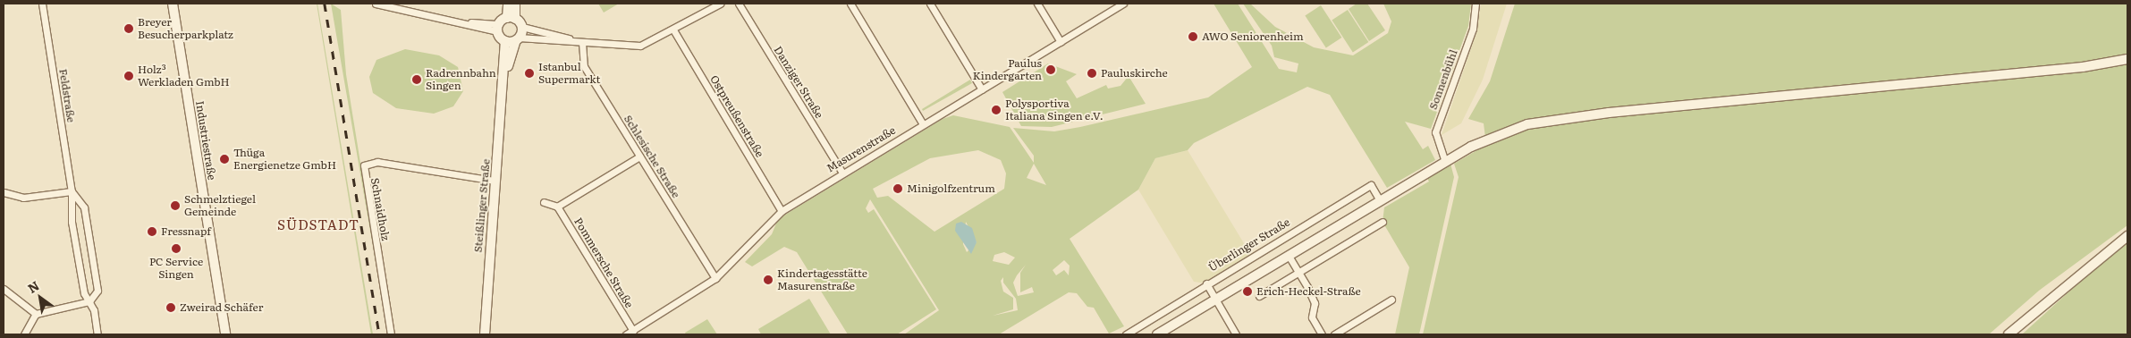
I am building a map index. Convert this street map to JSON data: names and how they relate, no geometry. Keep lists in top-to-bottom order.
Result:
{
  "streets": {
    "street": [
      "Sonnenbühl",
      "Danziger Straße",
      "Feldstraße",
      "Ostpreußenstraße",
      "Industriestraße",
      "Masurenstraße",
      "Schlesische Straße",
      "Steißlinger Straße",
      "Schnaidholz",
      "Überlinger Straße",
      "Pommersche Straße"
    ]
  },
  "crossings": [
    ["Danziger Straße", "Masurenstraße"],
    ["Ostpreußenstraße", "Masurenstraße"],
    ["Masurenstraße", "Schlesische Straße"],
    ["Masurenstraße", "Pommersche Straße"],
    ["Steißlinger Straße", "Schnaidholz"]
  ],
  "districts": ["SÜDSTADT"],
  "places": [
    "Breyer Besucherparkplatz",
    "AWO Seniorenheim",
    "Paulus Kindergarten",
    "Istanbul Supermarkt",
    "Pauluskirche",
    "Holz³ Werkladen GmbH",
    "Radrennbahn Singen",
    "Polysportiva Italiana Singen e.V.",
    "Thüga Energienetze GmbH",
    "Minigolfzentrum",
    "Schmelztiegel Gemeinde",
    "Fressnapf",
    "PC Service Singen",
    "Kindertagesstätte Masurenstraße",
    "Erich-Heckel-Straße",
    "Zweirad Schäfer"
  ],
  "north": "top left"
}
